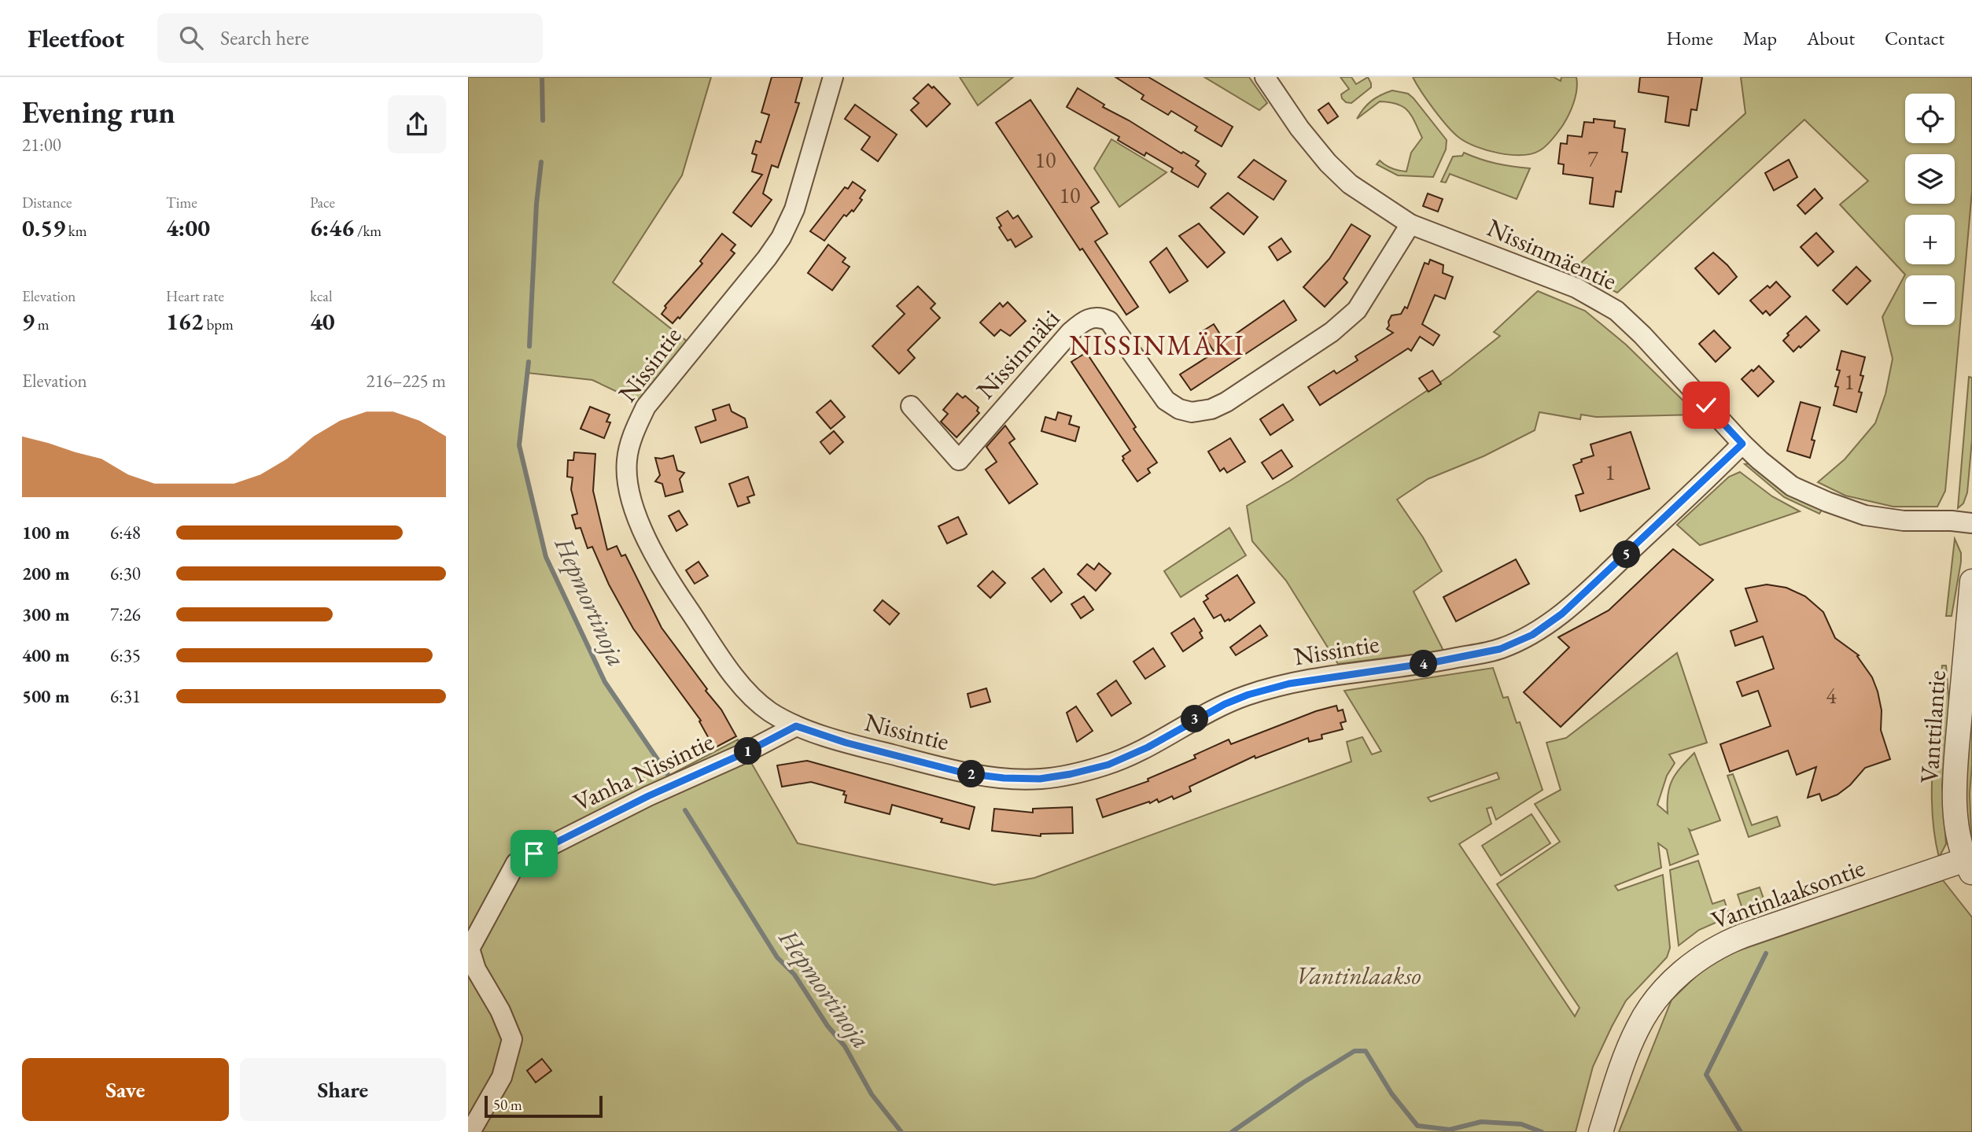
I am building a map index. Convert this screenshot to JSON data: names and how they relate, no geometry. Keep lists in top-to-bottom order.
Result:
{
  "streets": {
    "street": [
      "Nissinmäentie",
      "Nissinmäki",
      "Nissintie",
      "Vanttilantie",
      "Vanha Nissintie",
      "Vantinlaaksontie"
    ]
  },
  "crossings": [
    ["Nissinmäentie", "Nissinmäki"],
    ["Nissinmäentie", "Nissintie"],
    ["Nissintie", "Vanha Nissintie"],
    ["Vanttilantie", "Vantinlaaksontie"]
  ],
  "districts": ["NISSINMÄKI"],
  "water": ["Hepmortinoja"],
  "parks": ["Vantinlaakso"],
  "house_numbers": [
    "7",
    "10",
    "10",
    "1",
    "1",
    "4"
  ],
  "scale_bar": "50 m",
  "page": {
    "header": "Fleetfoot",
    "search": "Search here",
    "nav": [
      "Home",
      "Map",
      "About",
      "Contact"
    ],
    "heading": ["Evening run", "21:00"],
    "map_buttons": ["+", "−"],
    "stats": [
      ["Distance", "0.59 km"],
      ["Time", "4:00"],
      ["Pace", "6:46 /km"],
      ["Elevation", "9 m"],
      ["Heart rate", "162 bpm"],
      ["kcal", "40"]
    ],
    "chart": ["Elevation", "216–225 m"],
    "list": [
      {
        "name": "100 m",
        "note": "6:48"
      },
      {
        "name": "200 m",
        "note": "6:30"
      },
      {
        "name": "300 m",
        "note": "7:26"
      },
      {
        "name": "400 m",
        "note": "6:35"
      },
      {
        "name": "500 m",
        "note": "6:31"
      }
    ],
    "pins": [
      "5",
      "4",
      "3",
      "1",
      "2"
    ],
    "buttons": ["Save", "Share"],
    "scale": "50 m"
  }
}
